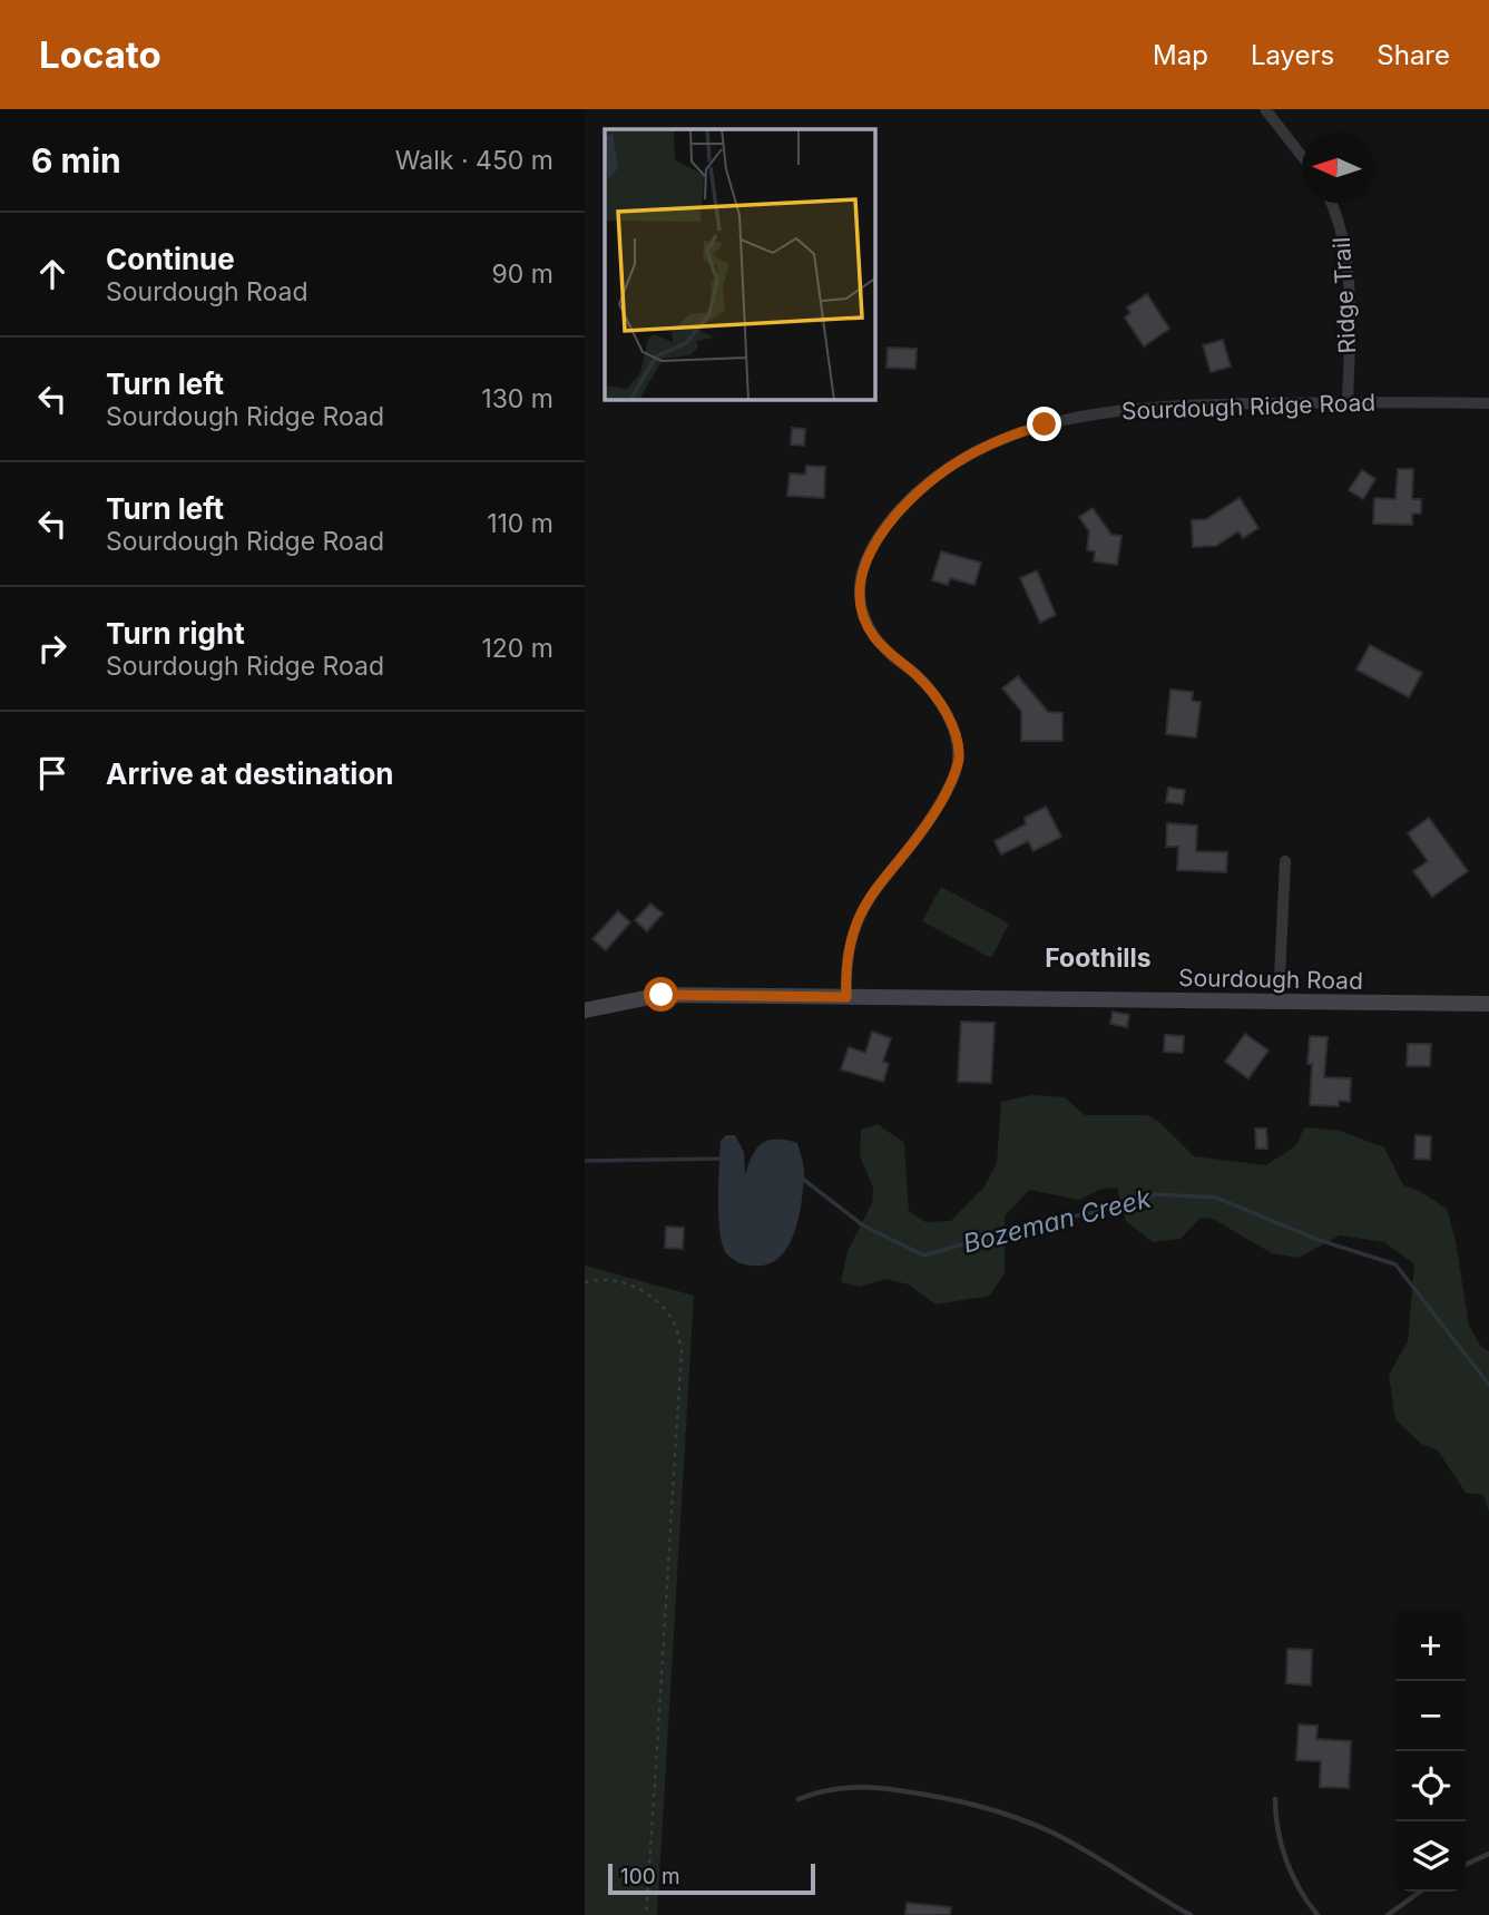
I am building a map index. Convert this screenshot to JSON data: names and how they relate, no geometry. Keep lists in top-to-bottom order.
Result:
{
  "streets": {
    "street": ["Ridge Trail", "Sourdough Ridge Road", "Sourdough Road"]
  },
  "crossings": [
    ["Ridge Trail", "Sourdough Ridge Road"],
    ["Sourdough Ridge Road", "Sourdough Road"]
  ],
  "districts": ["Foothills"],
  "water": ["Bozeman Creek"],
  "scale_bar": "100 m",
  "north": "left",
  "page": {
    "header": "Locato",
    "nav": ["Map", "Layers", "Share"],
    "heading": ["6 min", "Walk · 450 m"],
    "list": [
      ["Continue", "Sourdough Road", "90 m"],
      ["Turn left", "Sourdough Ridge Road", "130 m"],
      ["Turn left", "Sourdough Ridge Road", "110 m"],
      ["Turn right", "Sourdough Ridge Road", "120 m"],
      "Arrive at destination"
    ],
    "map_buttons": ["+", "−"],
    "scale": "100 m"
  }
}
